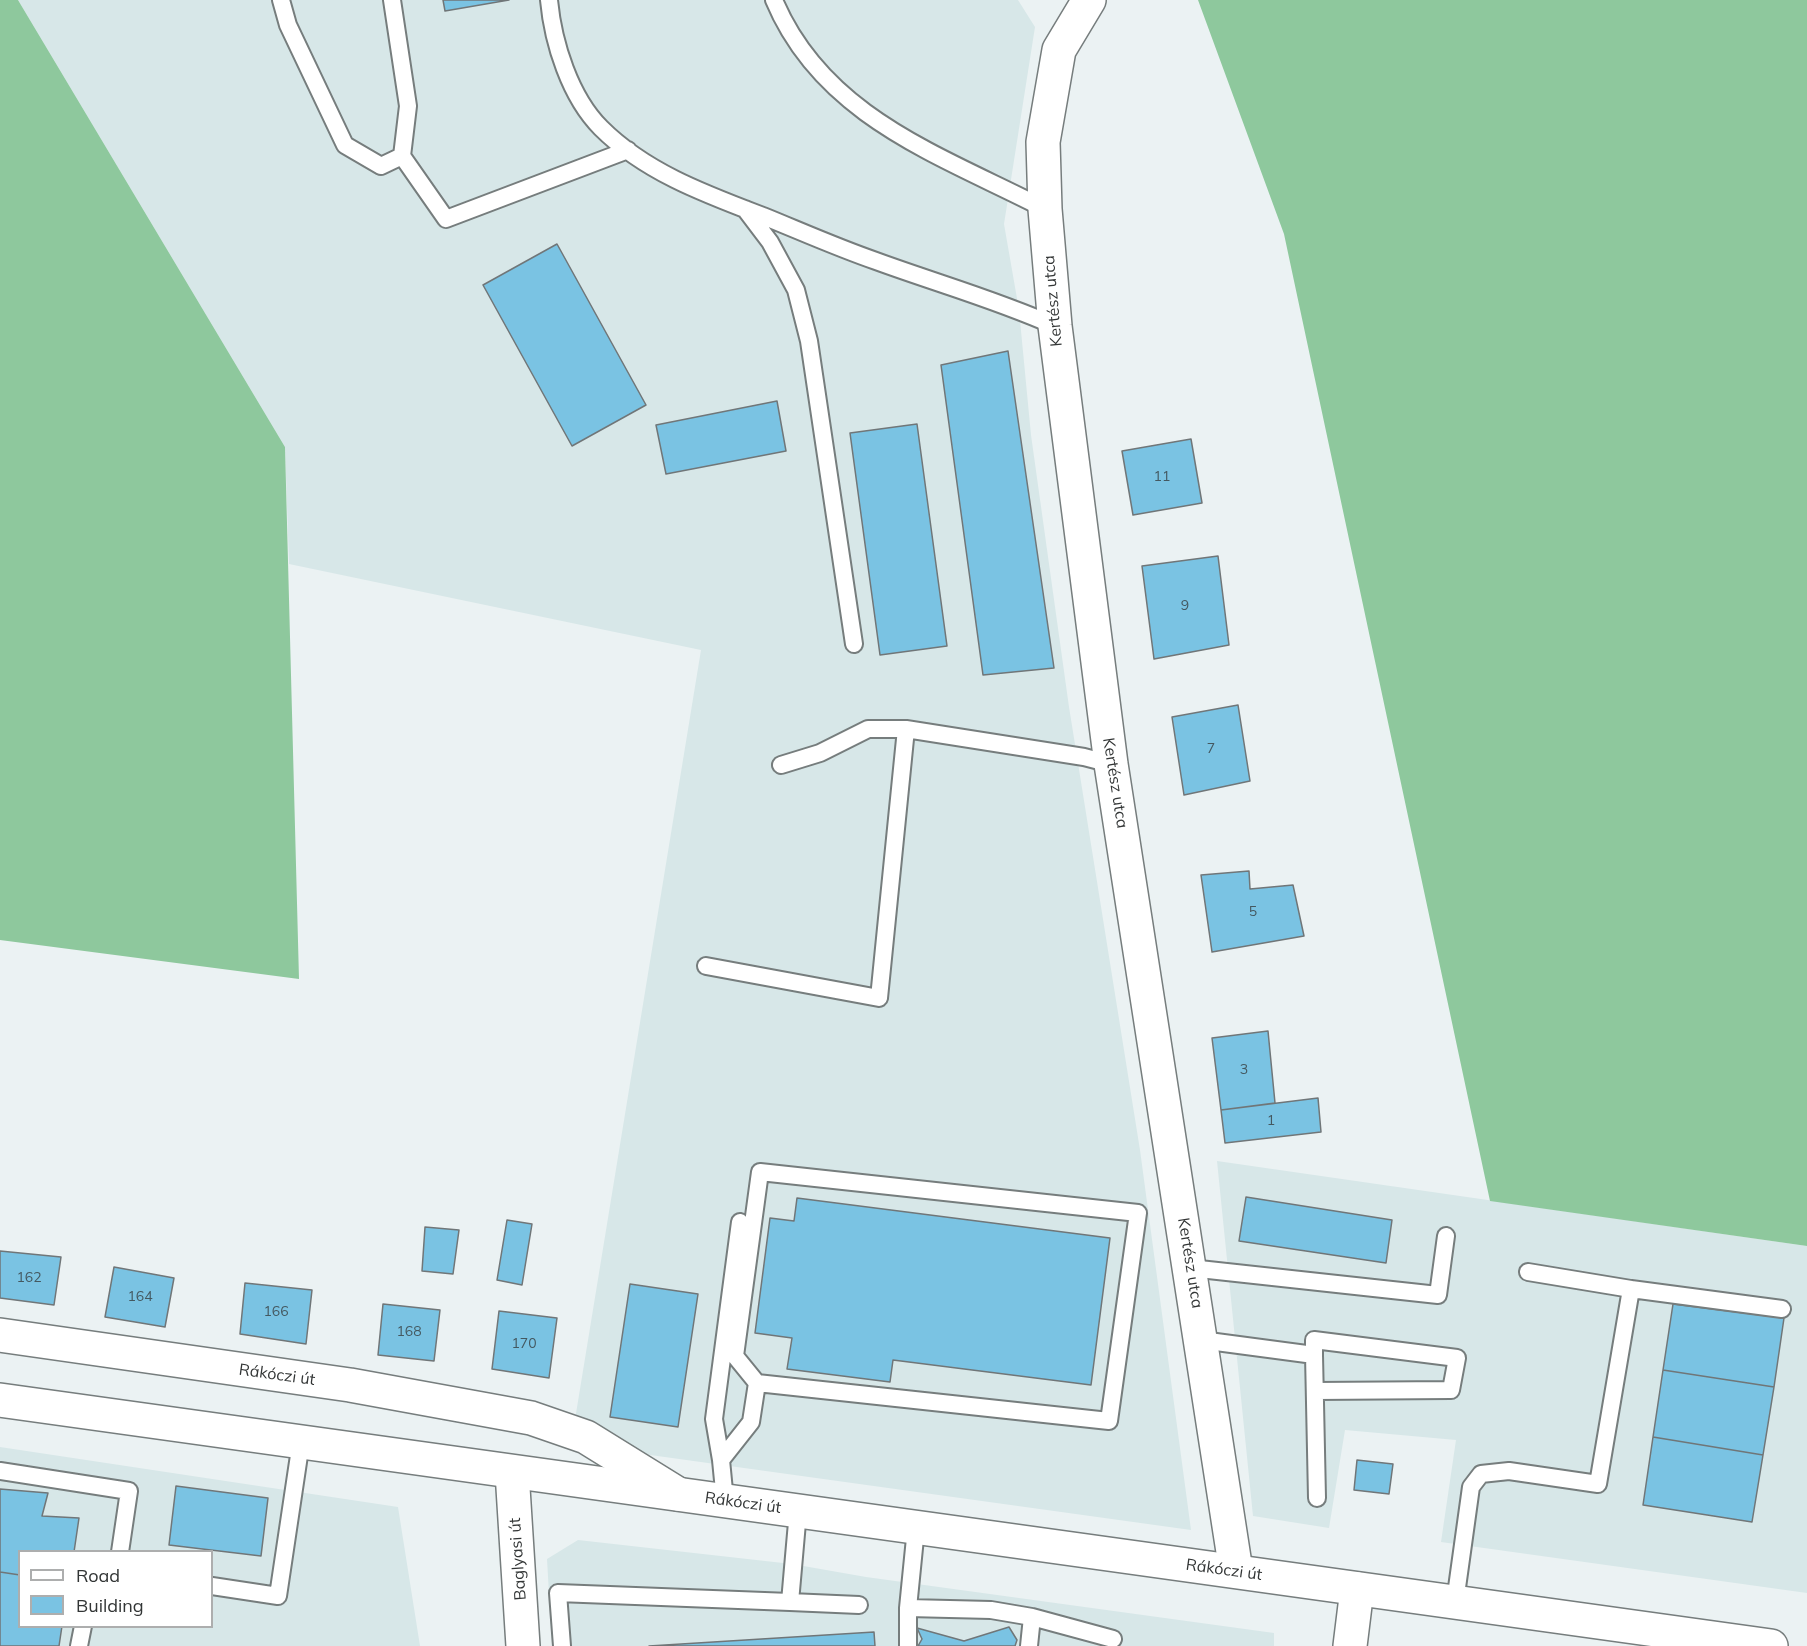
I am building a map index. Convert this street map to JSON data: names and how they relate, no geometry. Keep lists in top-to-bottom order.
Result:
{
  "streets": {
    "street": ["Kertész utca", "Rákóczi út", "Baglyasi út"]
  },
  "crossings": [
    ["Kertész utca", "Rákóczi út"],
    ["Rákóczi út", "Baglyasi út"]
  ],
  "house_numbers": [
    "11",
    "9",
    "7",
    "5",
    "3",
    "1",
    "162",
    "164",
    "166",
    "168",
    "170"
  ],
  "legend": ["Road", "Building"]
}
